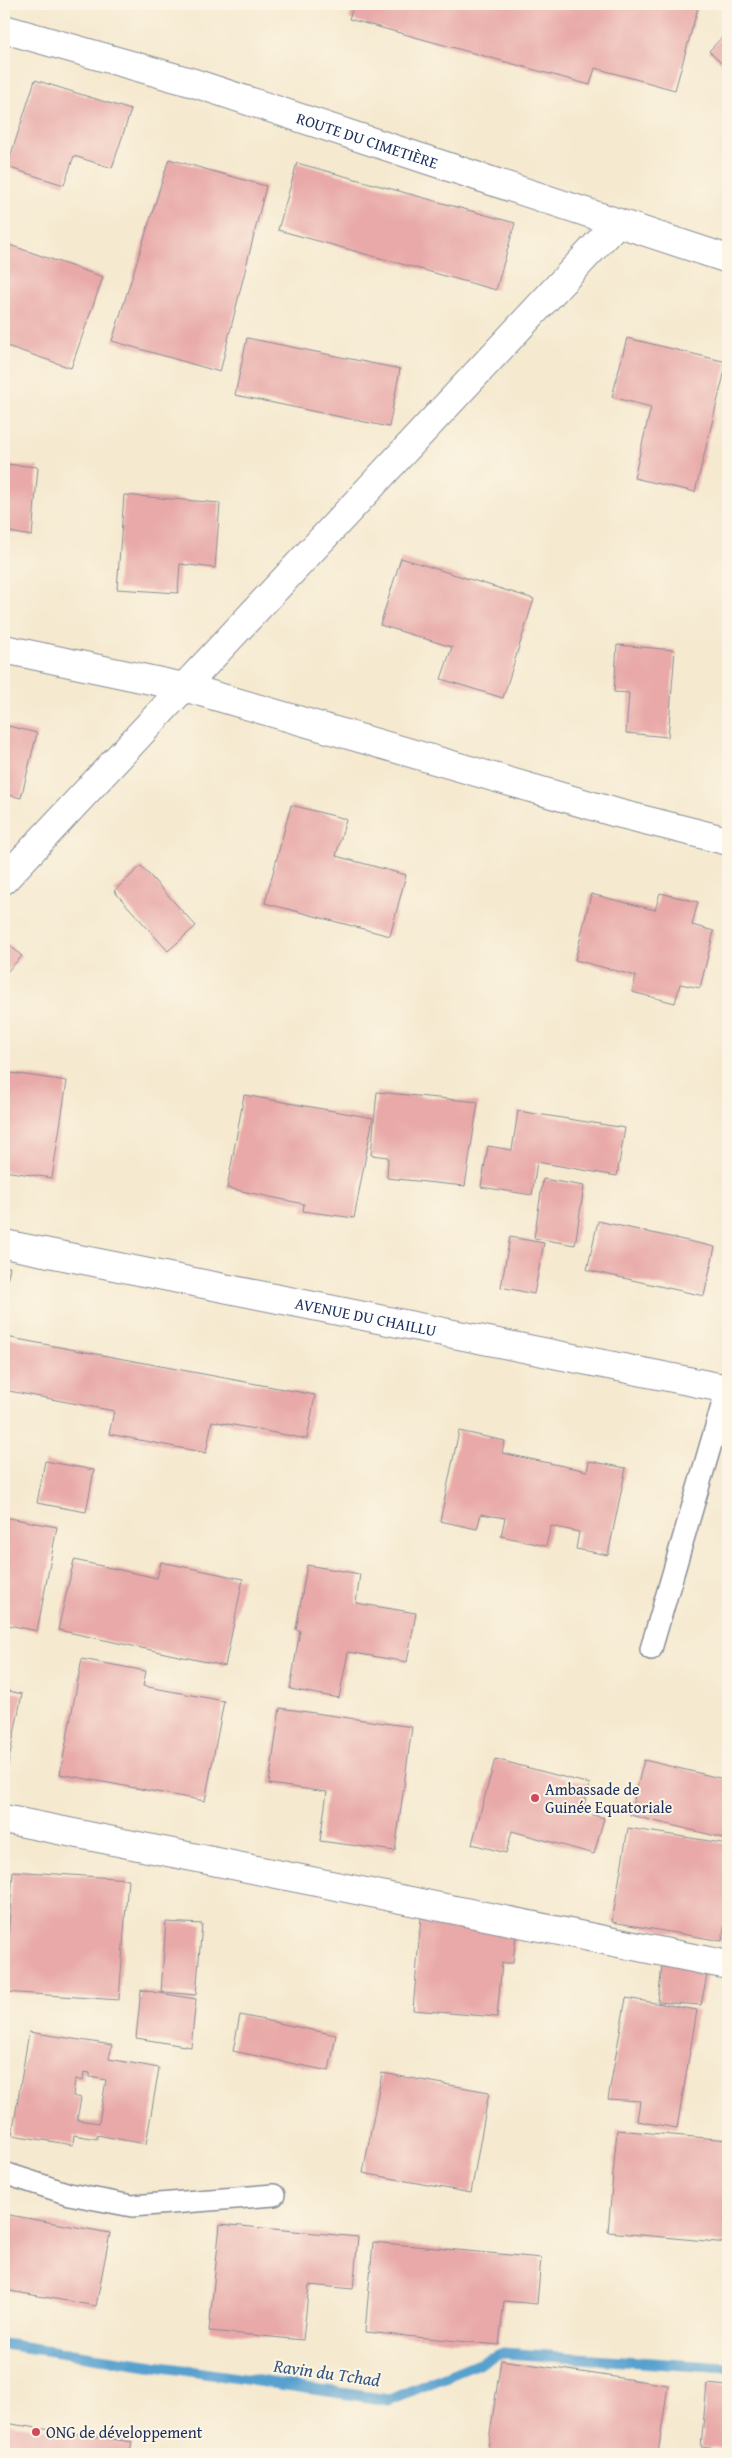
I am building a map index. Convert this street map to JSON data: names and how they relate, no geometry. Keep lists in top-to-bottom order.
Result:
{
  "streets": {
    "street": ["ROUTE DU CIMETIÈRE", "AVENUE DU CHAILLU"]
  },
  "water": ["Ravin du Tchad"],
  "places": ["Ambassade de Guinée Equatoriale", "ONG de développement"]
}
